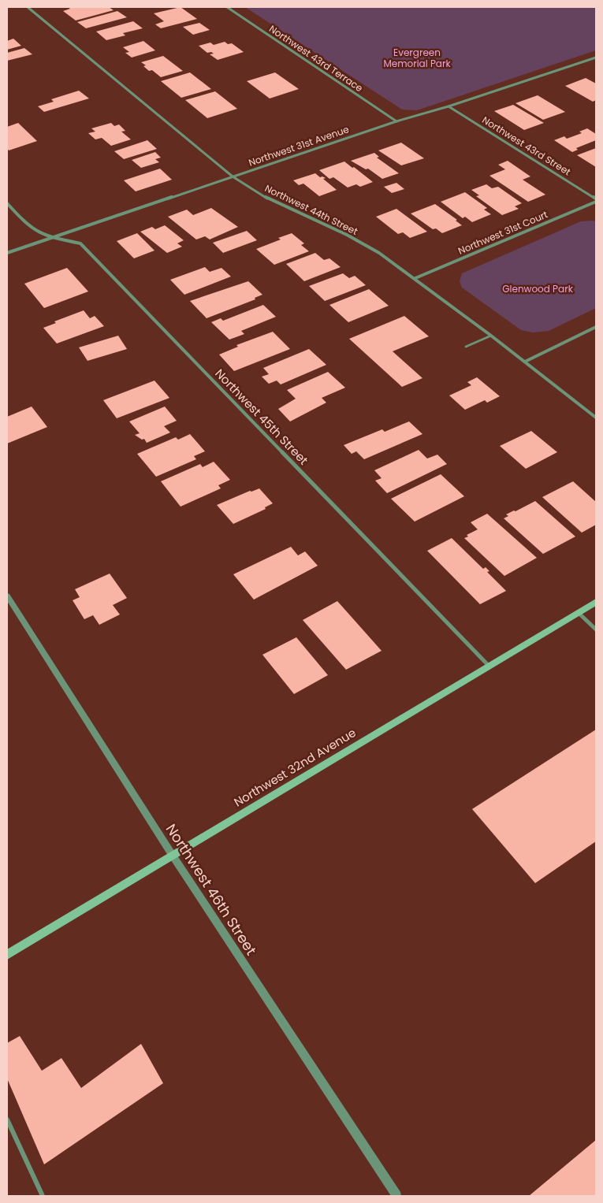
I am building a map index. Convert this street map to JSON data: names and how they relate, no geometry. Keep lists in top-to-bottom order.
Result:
{
  "streets": {
    "main road": ["Northwest 32nd Avenue"],
    "street": [
      "Northwest 43rd Terrace",
      "Northwest 31st Avenue",
      "Northwest 43rd Street",
      "Northwest 44th Street",
      "Northwest 31st Court",
      "Northwest 45th Street",
      "Northwest 46th Street"
    ]
  },
  "crossings": [
    ["Northwest 43rd Terrace", "Northwest 31st Avenue"],
    ["Northwest 31st Avenue", "Northwest 43rd Street"],
    ["Northwest 31st Avenue", "Northwest 44th Street"],
    ["Northwest 31st Avenue", "Northwest 45th Street"],
    ["Northwest 43rd Street", "Northwest 31st Court"],
    ["Northwest 44th Street", "Northwest 31st Court"],
    ["Northwest 45th Street", "Northwest 32nd Avenue"],
    ["Northwest 32nd Avenue", "Northwest 46th Street"]
  ],
  "parks": ["Evergreen Memorial Park", "Glenwood Park"]
}
